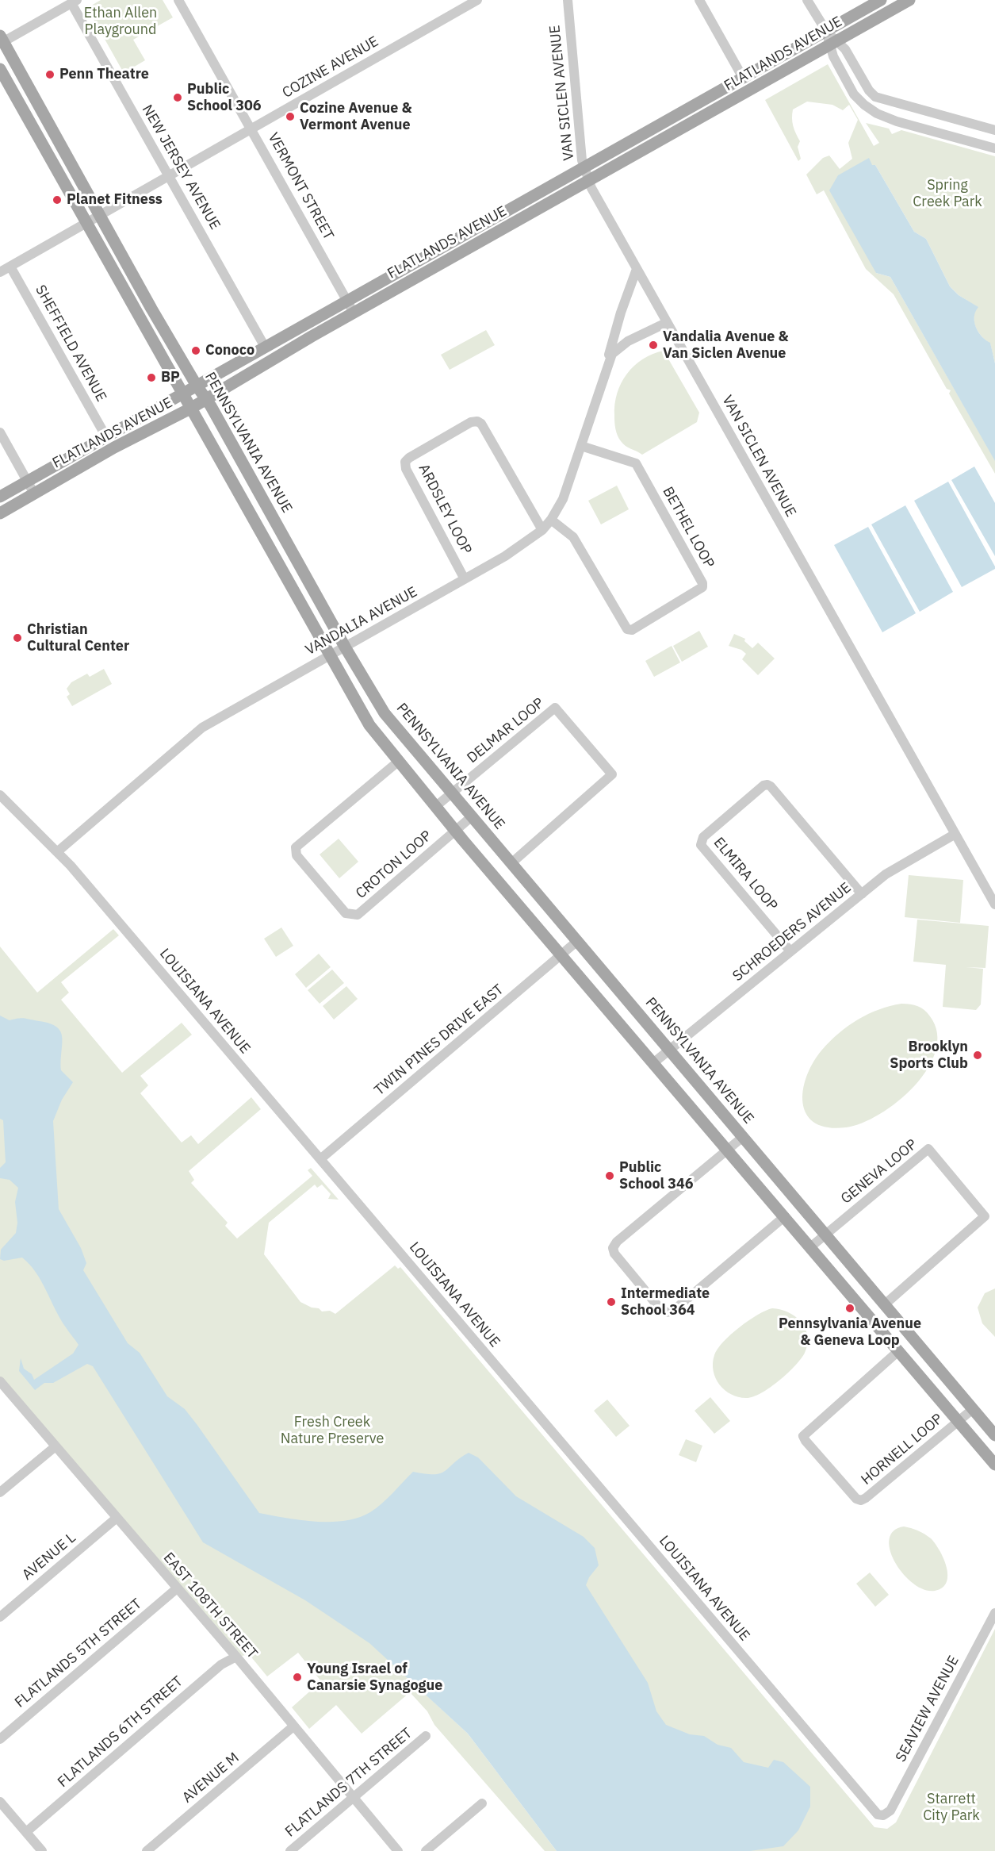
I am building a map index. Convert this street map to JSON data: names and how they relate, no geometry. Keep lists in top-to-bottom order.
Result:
{
  "streets": {
    "main road": ["FLATLANDS AVENUE", "PENNSYLVANIA AVENUE"],
    "street": [
      "COZINE AVENUE",
      "VAN SICLEN AVENUE",
      "NEW JERSEY AVENUE",
      "VERMONT STREET",
      "SHEFFIELD AVENUE",
      "ARDSLEY LOOP",
      "BETHEL LOOP",
      "VANDALIA AVENUE",
      "DELMAR LOOP",
      "CROTON LOOP",
      "ELMIRA LOOP",
      "SCHROEDERS AVENUE",
      "LOUISIANA AVENUE",
      "TWIN PINES DRIVE EAST",
      "GENEVA LOOP",
      "HORNELL LOOP",
      "AVENUE L",
      "EAST 108TH STREET",
      "FLATLANDS 5TH STREET",
      "SEAVIEW AVENUE",
      "FLATLANDS 6TH STREET",
      "AVENUE M",
      "FLATLANDS 7TH STREET"
    ]
  },
  "crossings": [
    ["FLATLANDS AVENUE", "VAN SICLEN AVENUE"],
    ["FLATLANDS AVENUE", "NEW JERSEY AVENUE"],
    ["FLATLANDS AVENUE", "VERMONT STREET"],
    ["FLATLANDS AVENUE", "SHEFFIELD AVENUE"],
    ["FLATLANDS AVENUE", "PENNSYLVANIA AVENUE"],
    ["COZINE AVENUE", "NEW JERSEY AVENUE"],
    ["COZINE AVENUE", "VERMONT STREET"],
    ["COZINE AVENUE", "SHEFFIELD AVENUE"],
    ["COZINE AVENUE", "PENNSYLVANIA AVENUE"],
    ["VAN SICLEN AVENUE", "VANDALIA AVENUE"],
    ["VAN SICLEN AVENUE", "SCHROEDERS AVENUE"],
    ["PENNSYLVANIA AVENUE", "VANDALIA AVENUE"],
    ["PENNSYLVANIA AVENUE", "DELMAR LOOP"],
    ["PENNSYLVANIA AVENUE", "CROTON LOOP"],
    ["PENNSYLVANIA AVENUE", "SCHROEDERS AVENUE"],
    ["PENNSYLVANIA AVENUE", "TWIN PINES DRIVE EAST"],
    ["PENNSYLVANIA AVENUE", "GENEVA LOOP"],
    ["PENNSYLVANIA AVENUE", "HORNELL LOOP"],
    ["ARDSLEY LOOP", "VANDALIA AVENUE"],
    ["BETHEL LOOP", "VANDALIA AVENUE"],
    ["VANDALIA AVENUE", "LOUISIANA AVENUE"],
    ["ELMIRA LOOP", "SCHROEDERS AVENUE"],
    ["LOUISIANA AVENUE", "TWIN PINES DRIVE EAST"],
    ["LOUISIANA AVENUE", "SEAVIEW AVENUE"],
    ["AVENUE L", "EAST 108TH STREET"],
    ["EAST 108TH STREET", "FLATLANDS 5TH STREET"],
    ["EAST 108TH STREET", "FLATLANDS 6TH STREET"],
    ["EAST 108TH STREET", "AVENUE M"],
    ["EAST 108TH STREET", "FLATLANDS 7TH STREET"]
  ],
  "parks": [
    "Ethan Allen Playground",
    "Spring Creek Park",
    "Fresh Creek Nature Preserve",
    "Starrett City Park"
  ],
  "places": [
    "Penn Theatre",
    "Public School 306",
    "Cozine Avenue & Vermont Avenue",
    "Planet Fitness",
    "Vandalia Avenue & Van Siclen Avenue",
    "Conoco",
    "BP",
    "Christian Cultural Center",
    "Brooklyn Sports Club",
    "Public School 346",
    "Intermediate School 364",
    "Pennsylvania Avenue & Geneva Loop",
    "Young Israel of Canarsie Synagogue"
  ]
}
